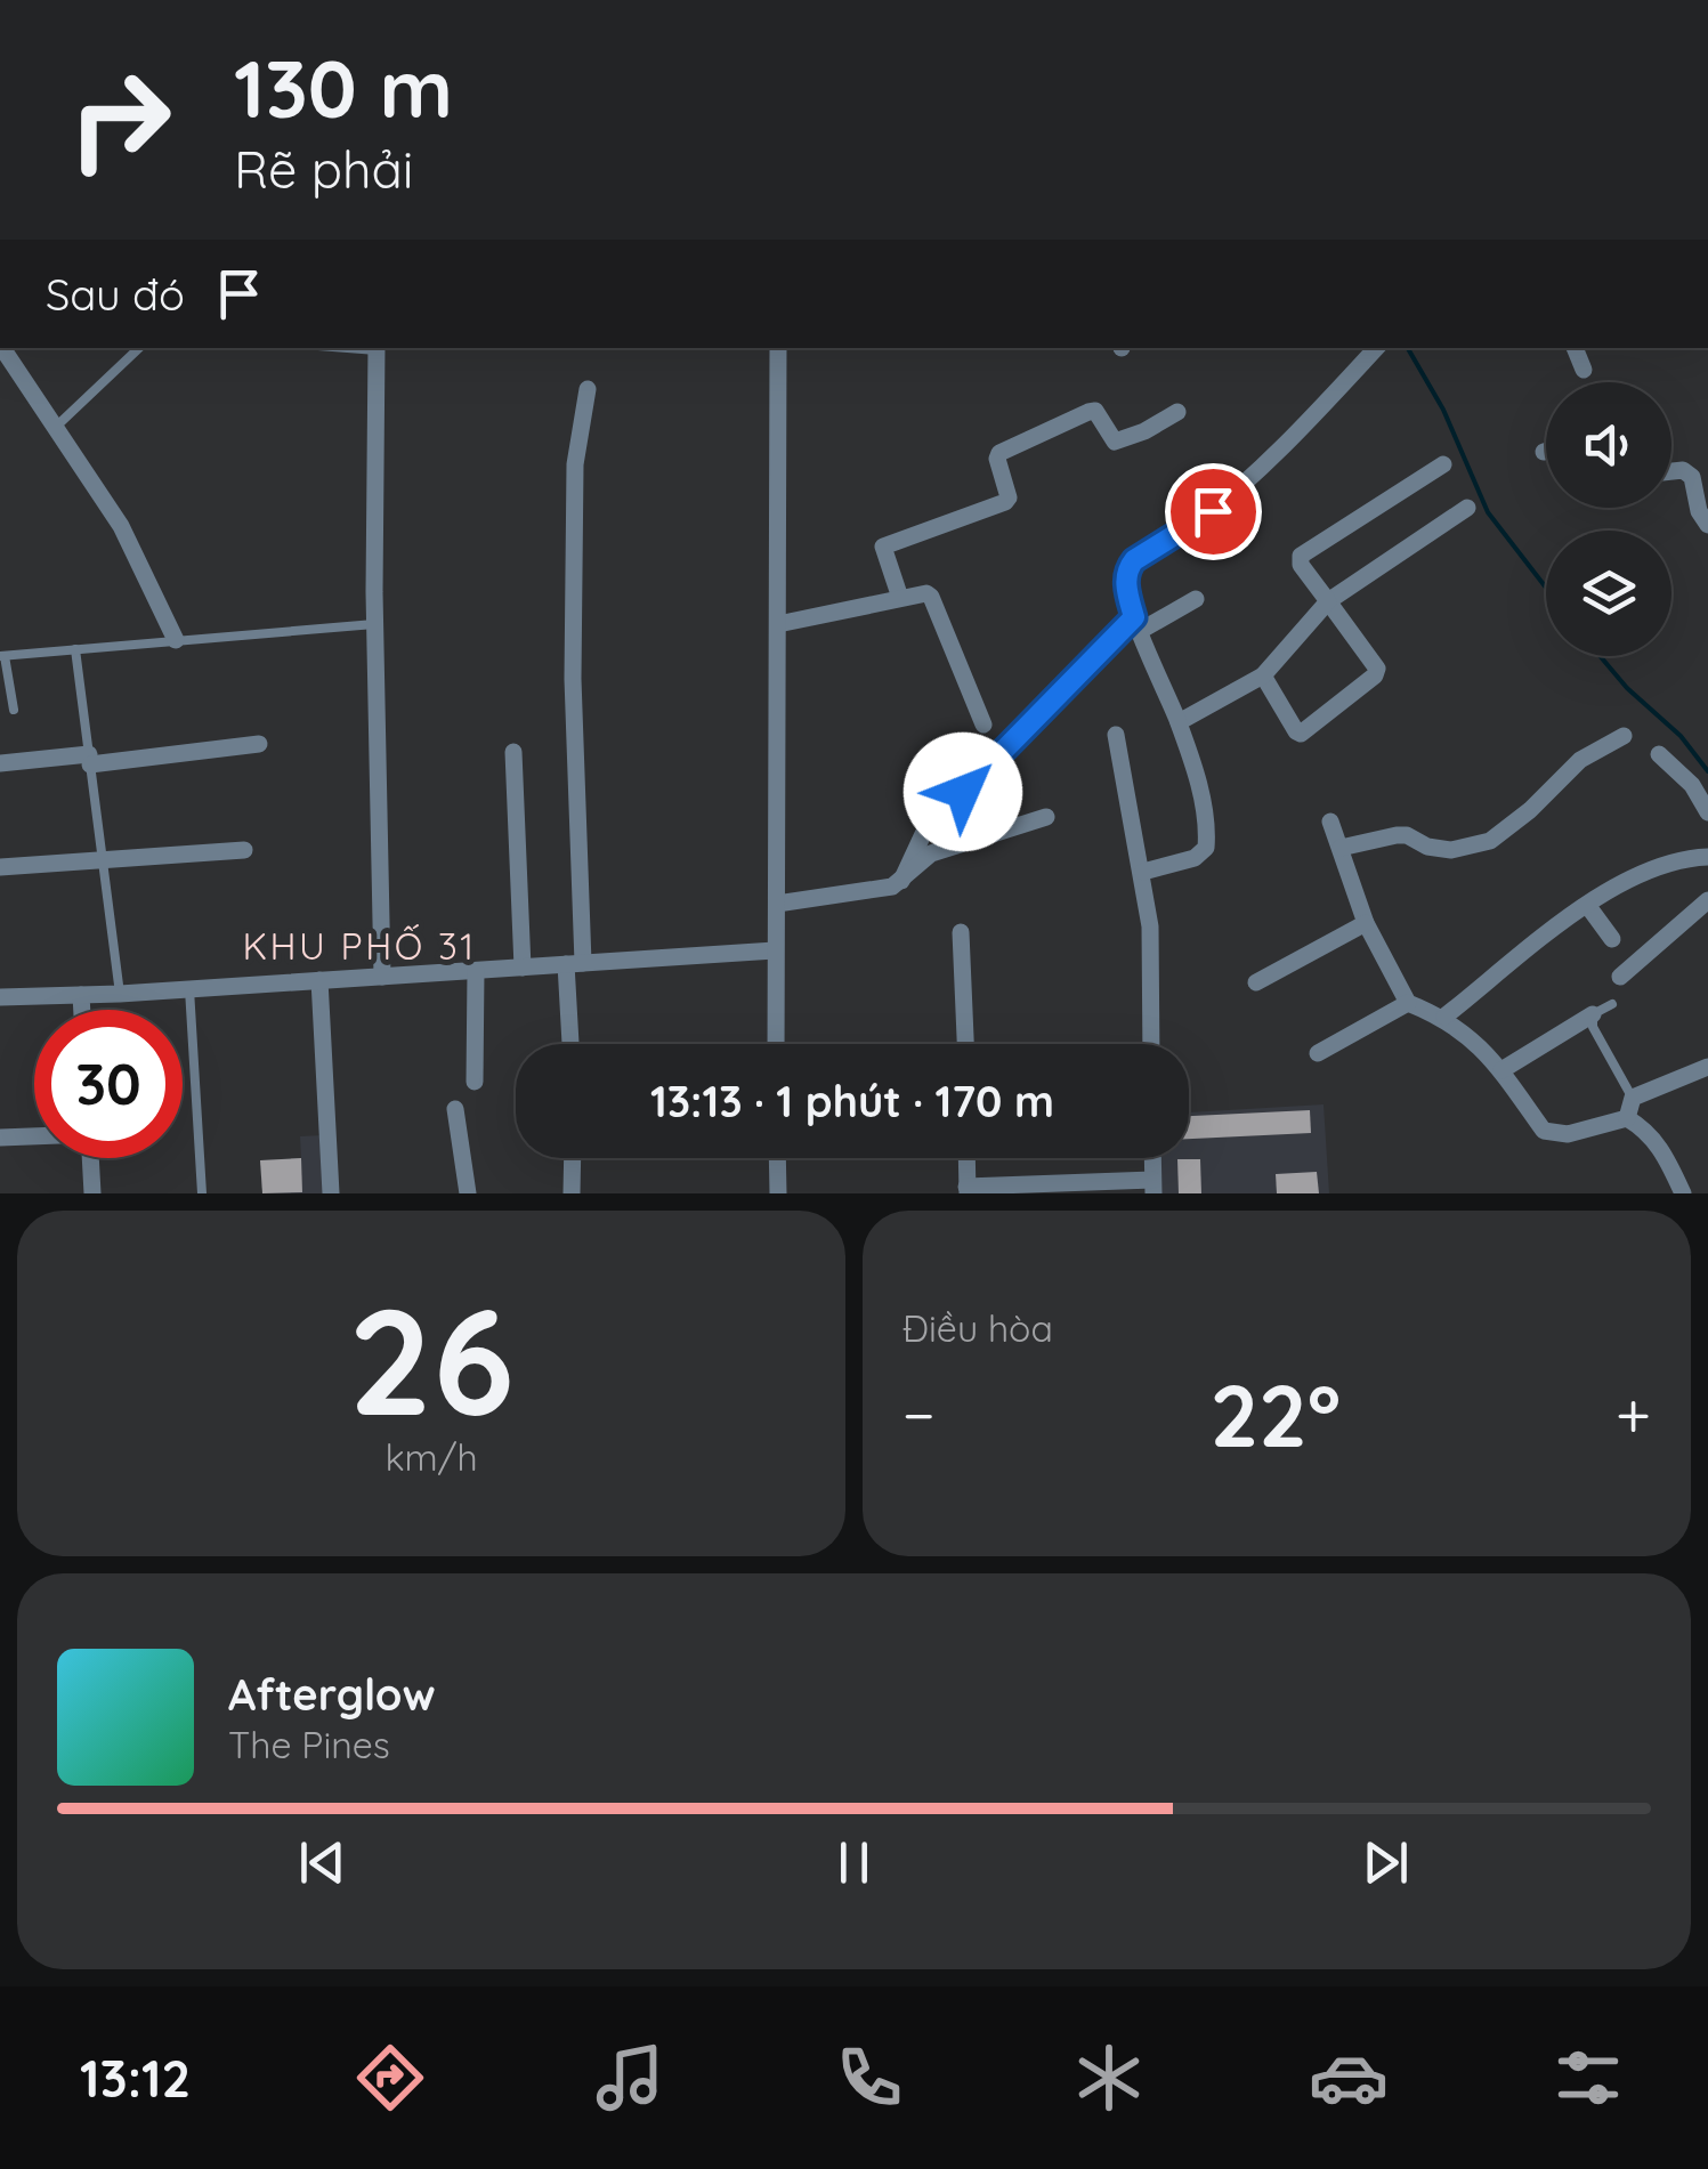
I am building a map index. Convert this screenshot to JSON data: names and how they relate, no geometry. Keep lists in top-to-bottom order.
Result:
{
  "districts": ["KHU PHỐ 31"],
  "page": {
    "turn": ["130 m", "Rẽ phải"],
    "then": "Sau đó",
    "limit": "30",
    "trip": "13:13 · 1 phút · 170 m",
    "tile": [
      ["26", "km/h"],
      "Điều hòa"
    ],
    "heat": ["−", "22°", "+"],
    "song": ["Afterglow", "The Pines"],
    "tabs": "13:12"
  }
}
